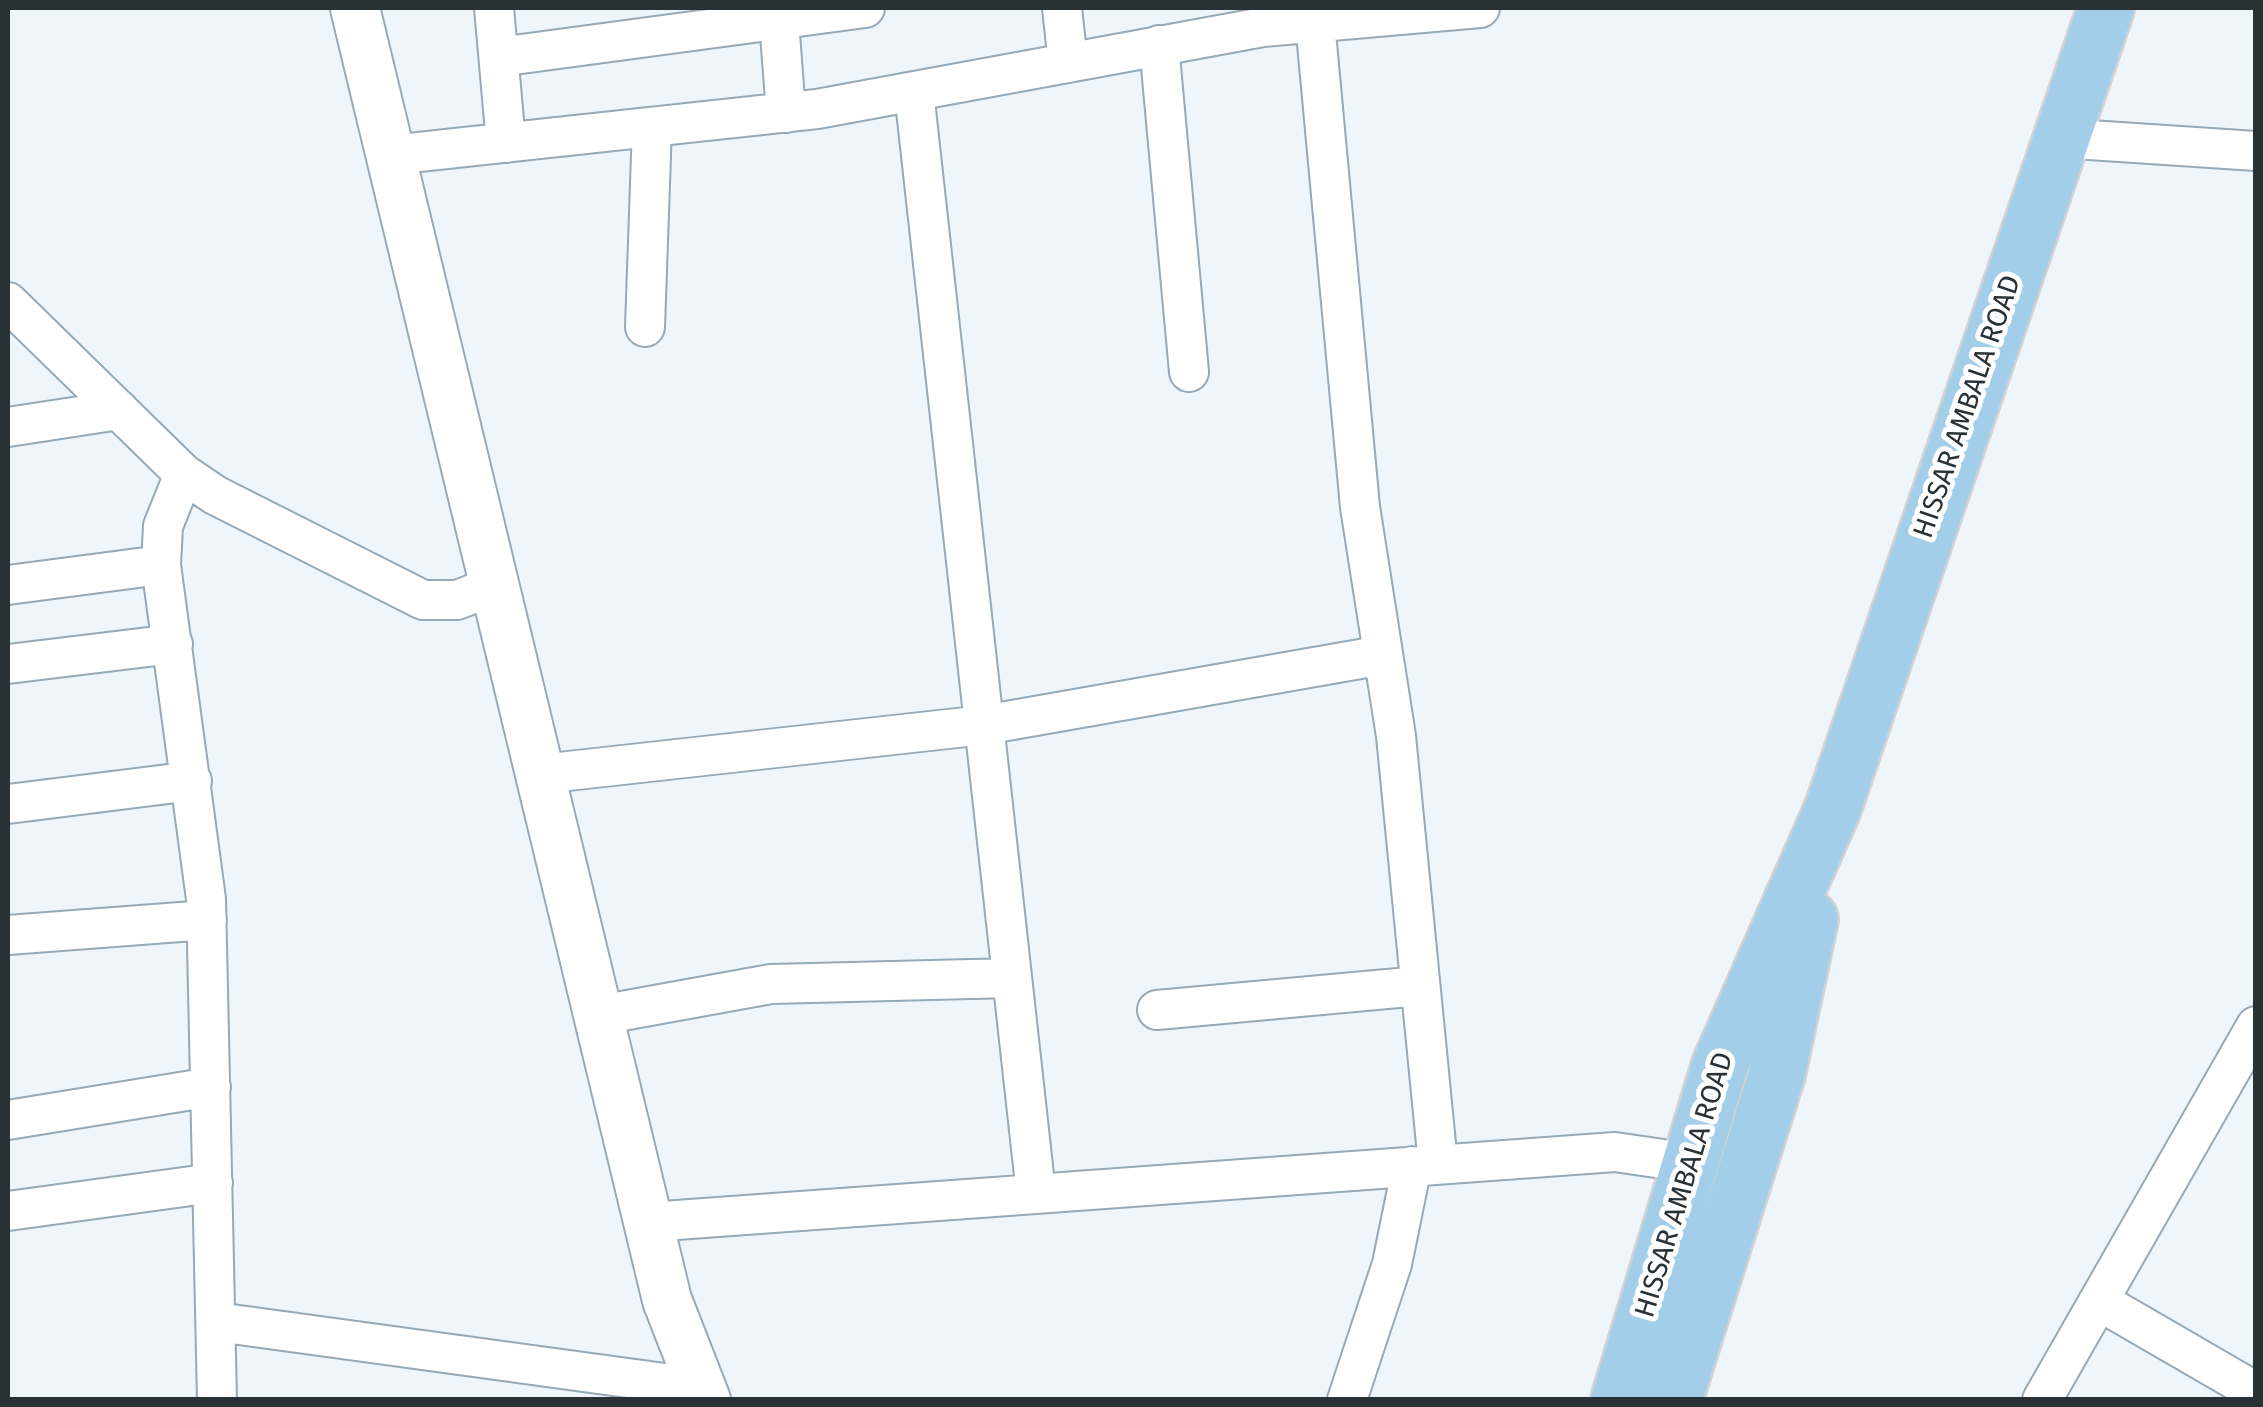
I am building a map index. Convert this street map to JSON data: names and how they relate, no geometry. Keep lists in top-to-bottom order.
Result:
{
  "streets": {
    "main road": ["HISSAR AMBALA ROAD"]
  }
}
